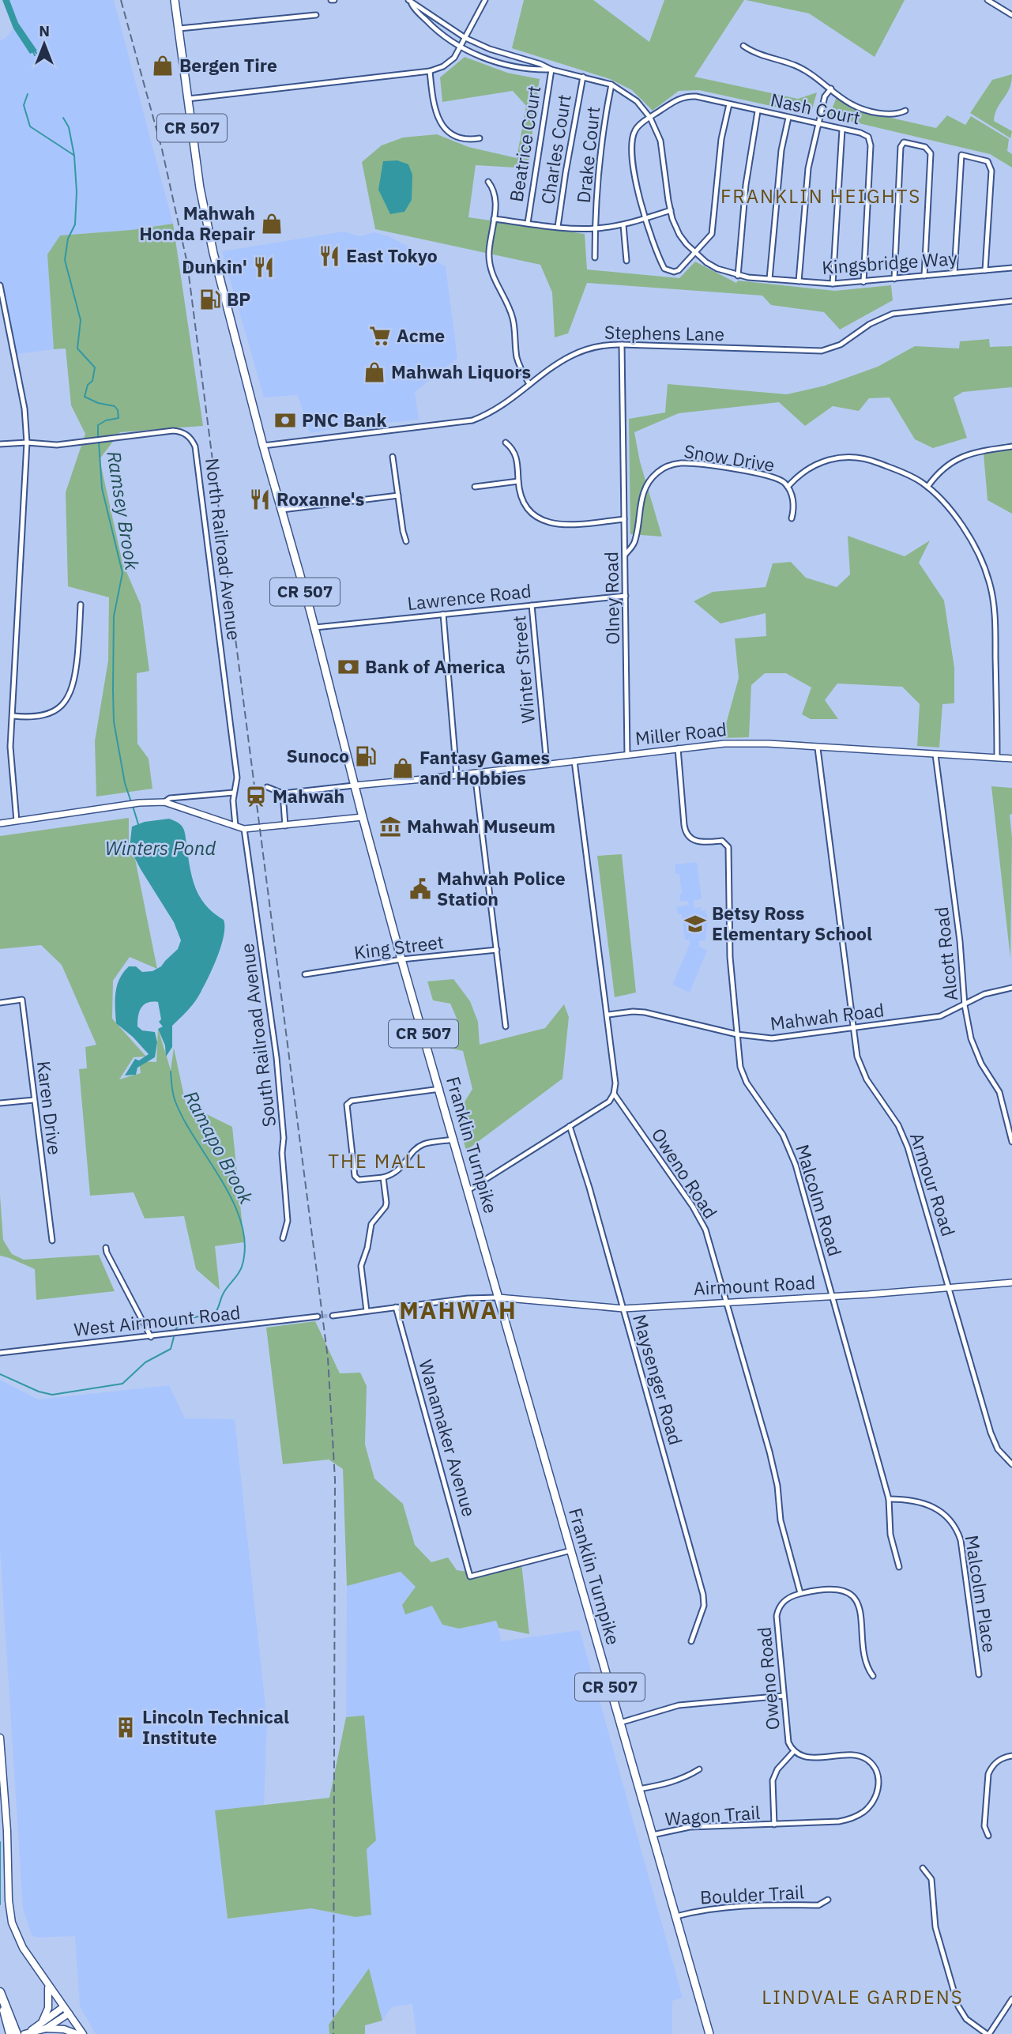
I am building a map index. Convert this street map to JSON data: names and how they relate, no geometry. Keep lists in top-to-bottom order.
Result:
{
  "streets": {
    "main road": ["CR 507", "Franklin Turnpike"],
    "street": [
      "Nash Court",
      "Beatrice Court",
      "Charles Court",
      "Drake Court",
      "Kingsbridge Way",
      "Stephens Lane",
      "Snow Drive",
      "North Railroad Avenue",
      "Lawrence Road",
      "Olney Road",
      "Winter Street",
      "Miller Road",
      "King Street",
      "Alcott Road",
      "Mahwah Road",
      "South Railroad Avenue",
      "Karen Drive",
      "Oweno Road",
      "Armour Road",
      "Malcolm Road",
      "Airmount Road",
      "West Airmount Road",
      "Maysenger Road",
      "Wanamaker Avenue",
      "Malcolm Place",
      "Wagon Trail",
      "Boulder Trail"
    ]
  },
  "crossings": [
    ["Nash Court", "Kingsbridge Way"],
    ["Beatrice Court", "Kingsbridge Way"],
    ["Charles Court", "Kingsbridge Way"],
    ["Drake Court", "Kingsbridge Way"],
    ["Stephens Lane", "Olney Road"],
    ["Stephens Lane", "Franklin Turnpike"],
    ["Snow Drive", "Olney Road"],
    ["Lawrence Road", "Olney Road"],
    ["Lawrence Road", "Winter Street"],
    ["Lawrence Road", "Franklin Turnpike"],
    ["Olney Road", "Miller Road"],
    ["Winter Street", "Miller Road"],
    ["Miller Road", "Alcott Road"],
    ["Miller Road", "Franklin Turnpike"],
    ["Miller Road", "Armour Road"],
    ["Miller Road", "Malcolm Road"],
    ["King Street", "Franklin Turnpike"],
    ["Alcott Road", "Mahwah Road"],
    ["Mahwah Road", "Armour Road"],
    ["Mahwah Road", "Malcolm Road"],
    ["Franklin Turnpike", "Airmount Road"],
    ["Franklin Turnpike", "Wanamaker Avenue"],
    ["Franklin Turnpike", "Wagon Trail"],
    ["Franklin Turnpike", "Boulder Trail"],
    ["Oweno Road", "Airmount Road"],
    ["Oweno Road", "Wagon Trail"],
    ["Armour Road", "Airmount Road"],
    ["Malcolm Road", "Airmount Road"],
    ["Malcolm Road", "Malcolm Place"],
    ["Airmount Road", "Maysenger Road"]
  ],
  "districts": [
    "FRANKLIN HEIGHTS",
    "THE MALL",
    "MAHWAH",
    "LINDVALE GARDENS"
  ],
  "water": ["Ramsey Brook", "Winters Pond", "Ramapo Brook"],
  "places": {
    "shop": [
      "Bergen Tire",
      "Mahwah Honda Repair",
      "Mahwah Liquors",
      "Fantasy Games and Hobbies"
    ],
    "restaurant": ["East Tokyo", "Dunkin'", "Roxanne's"],
    "fuel station": ["BP", "Sunoco"],
    "supermarket": ["Acme"],
    "bank": ["PNC Bank", "Bank of America"],
    "station": ["Mahwah"],
    "museum": ["Mahwah Museum"],
    "public building": ["Mahwah Police Station"],
    "school or university": ["Betsy Ross Elementary School"],
    "building": ["Lincoln Technical Institute"]
  },
  "north": "top"
}
